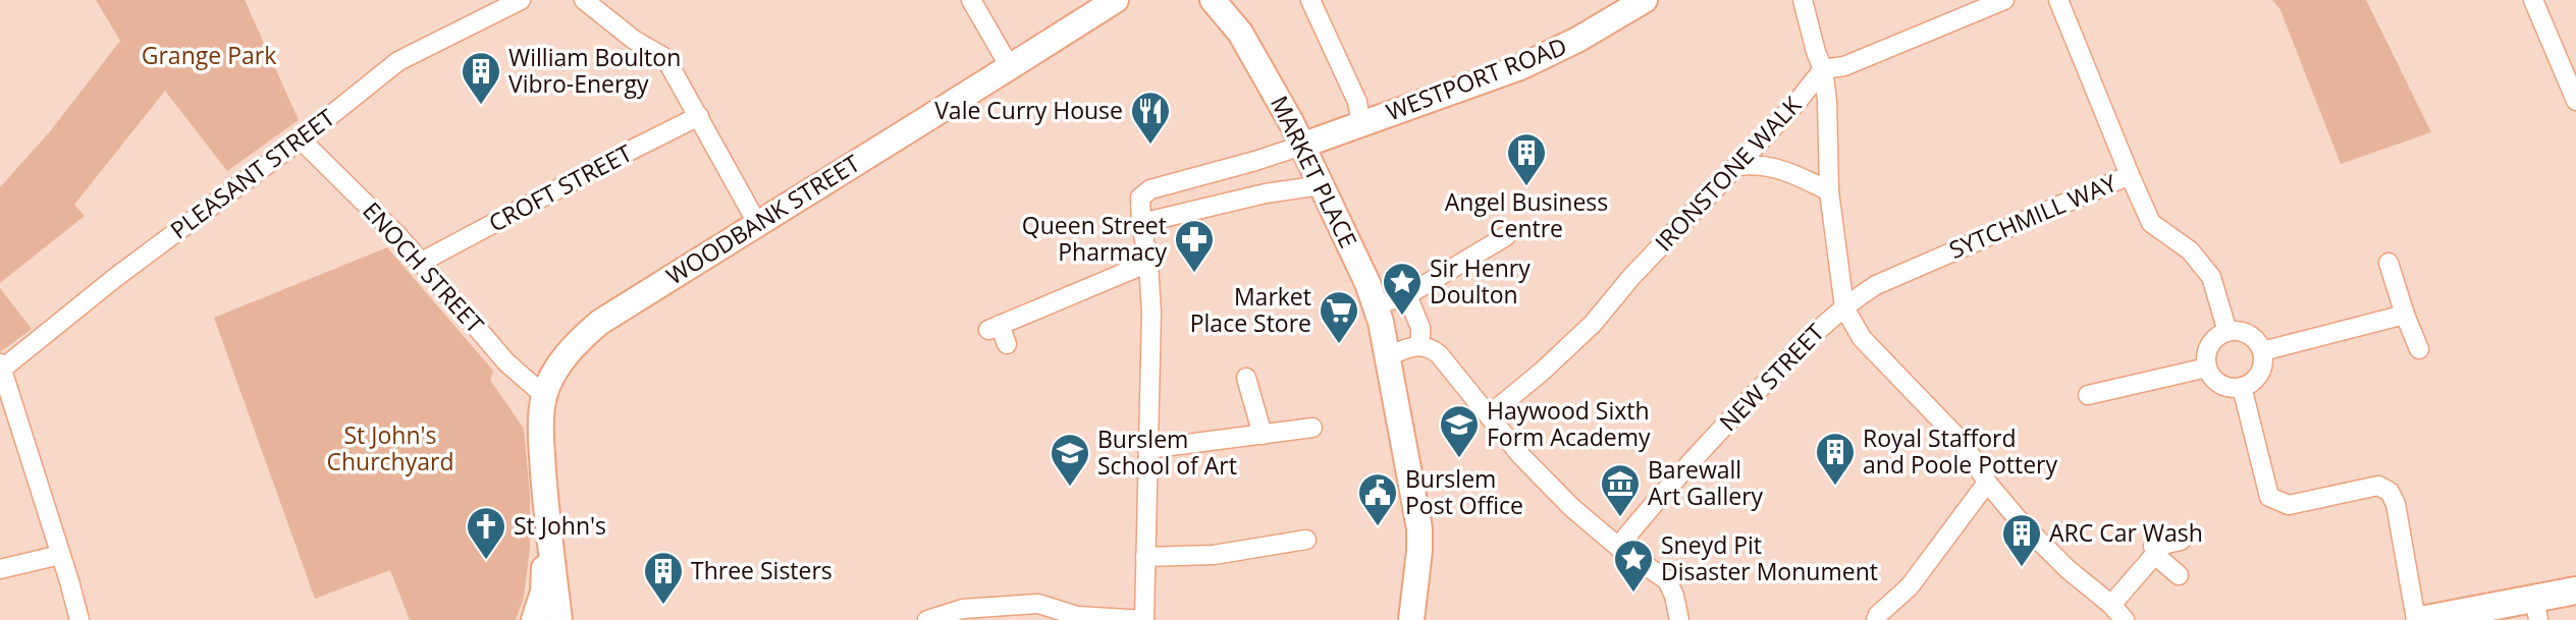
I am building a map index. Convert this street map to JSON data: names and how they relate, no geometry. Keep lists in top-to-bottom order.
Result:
{
  "streets": {
    "main road": ["WESTPORT ROAD", "MARKET PLACE", "WOODBANK STREET"],
    "street": [
      "PLEASANT STREET",
      "IRONSTONE WALK",
      "CROFT STREET",
      "SYTCHMILL WAY",
      "ENOCH STREET",
      "NEW STREET"
    ]
  },
  "crossings": [
    ["WESTPORT ROAD", "MARKET PLACE"],
    ["PLEASANT STREET", "ENOCH STREET"],
    ["CROFT STREET", "ENOCH STREET"],
    ["SYTCHMILL WAY", "NEW STREET"],
    ["WOODBANK STREET", "ENOCH STREET"]
  ],
  "parks": ["Grange Park", "St John's Churchyard"],
  "places": {
    "building": [
      "William Boulton Vibro-Energy",
      "Angel Business Centre",
      "Royal Stafford and Poole Pottery",
      "ARC Car Wash",
      "Three Sisters"
    ],
    "restaurant": ["Vale Curry House"],
    "pharmacy": ["Queen Street Pharmacy"],
    "place": ["Sir Henry Doulton", "Sneyd Pit Disaster Monument"],
    "supermarket": ["Market Place Store"],
    "school or university": ["Haywood Sixth Form Academy", "Burslem School of Art"],
    "museum": ["Barewall Art Gallery"],
    "public building": ["Burslem Post Office"],
    "church": ["St John's"]
  }
}
